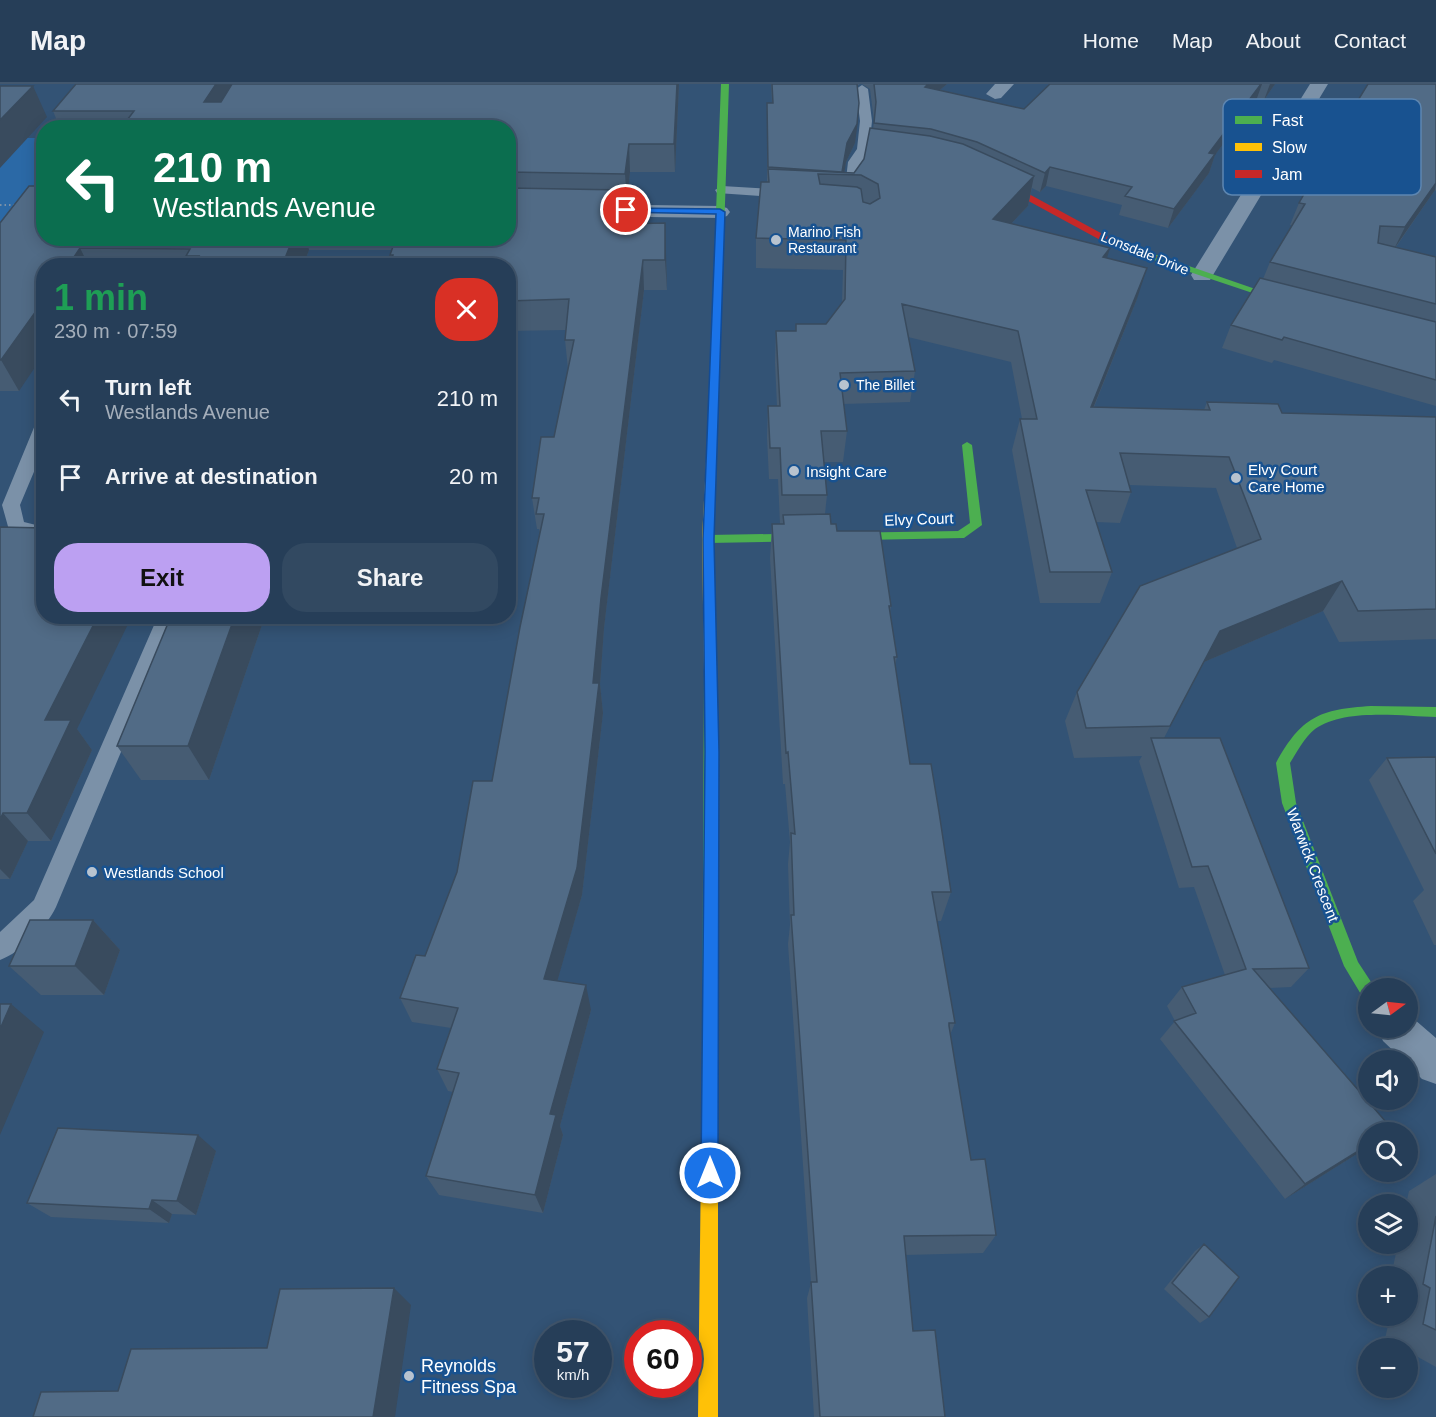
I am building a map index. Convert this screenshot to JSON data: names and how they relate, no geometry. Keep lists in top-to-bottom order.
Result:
{
  "streets": {
    "main road": ["Lonsdale Drive", "Elvy Court", "Warwick Crescent"]
  },
  "places": [
    "Marino Fish Restaurant",
    "The Billet",
    "Insight Care",
    "Elvy Court Care Home",
    "Westlands School",
    "Reynolds Fitness Spa"
  ],
  "legend": ["Fast", "Slow", "Jam"],
  "north": "right",
  "page": {
    "header": "Map",
    "nav": [
      "Home",
      "Map",
      "About",
      "Contact"
    ],
    "turn": ["210 m", "Westlands Avenue"],
    "heading": ["1 min", "230 m · 07:59"],
    "list": [
      {
        "name": "Turn left",
        "note": "Westlands Avenue",
        "value": "210 m"
      },
      {
        "name": "Arrive at destination",
        "value": "20 m"
      }
    ],
    "buttons": ["Exit", "Share"],
    "map_buttons": ["+", "−"],
    "speed": "57 km/h",
    "limit": "60"
  }
}
